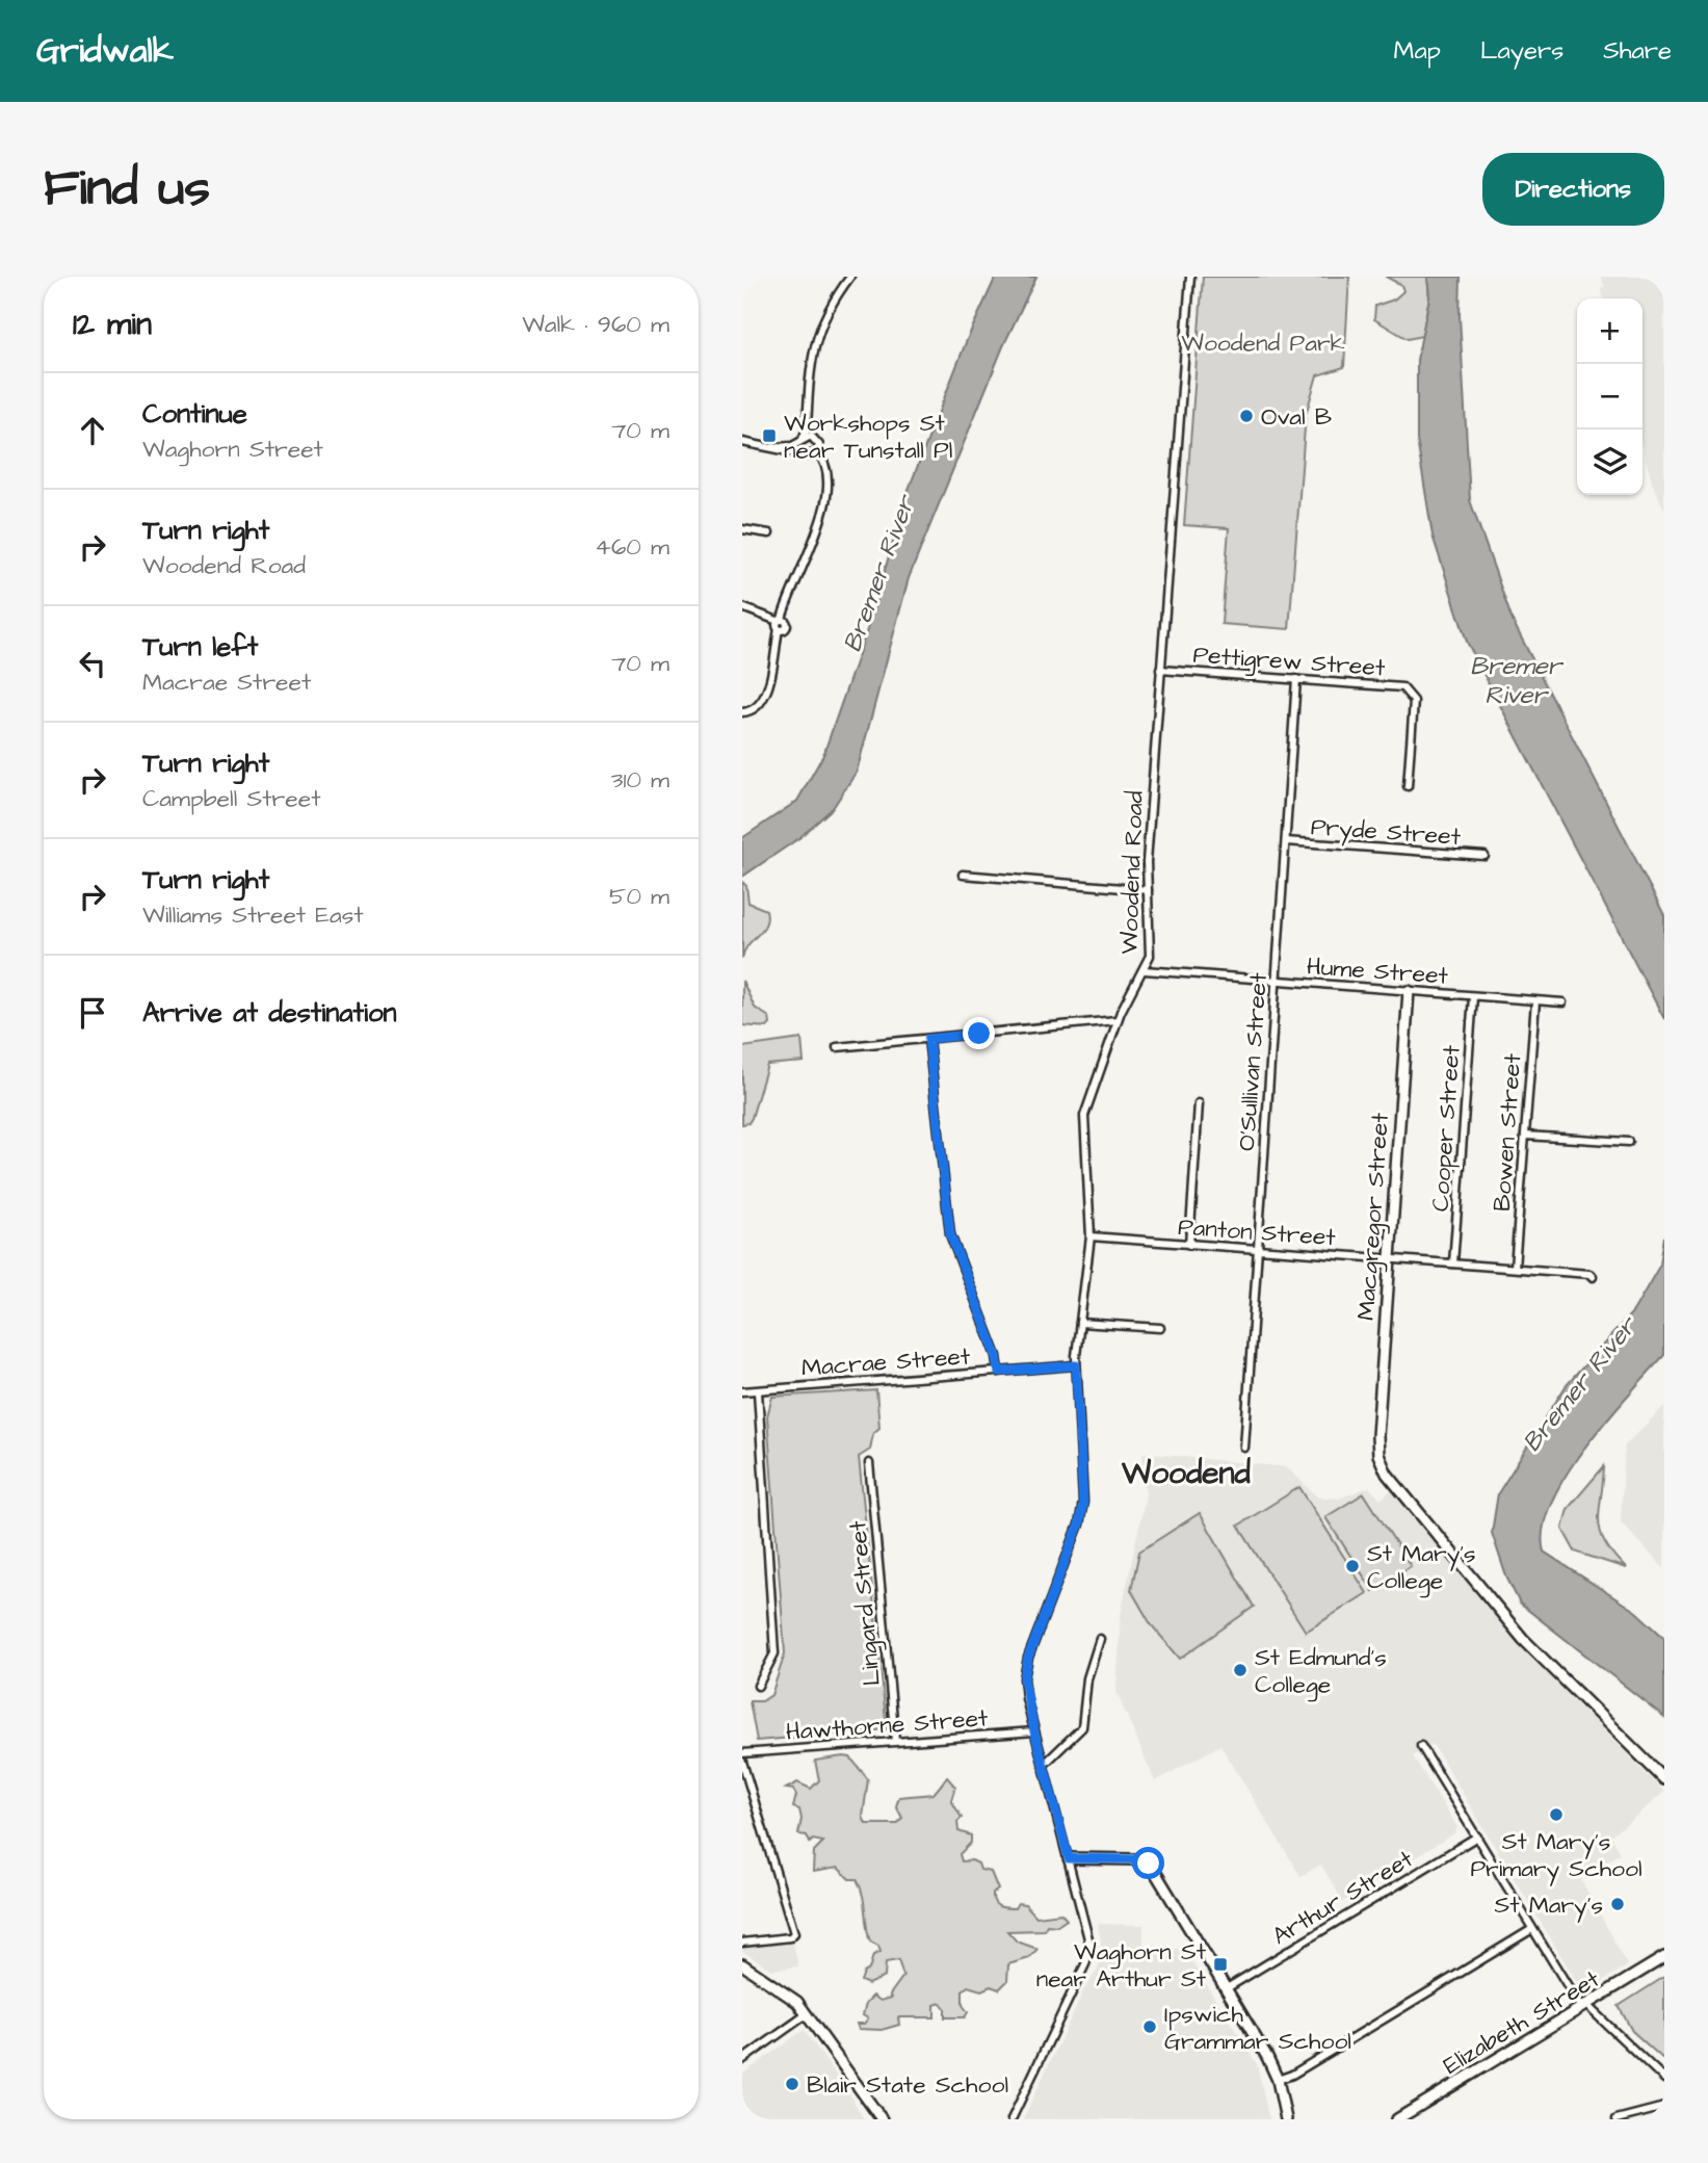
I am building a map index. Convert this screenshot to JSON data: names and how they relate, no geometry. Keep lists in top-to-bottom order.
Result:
{
  "streets": {
    "street": [
      "Pettigrew Street",
      "Pryde Street",
      "Woodend Road",
      "Hume Street",
      "O'Sullivan Street",
      "Cooper Street",
      "Bowen Street",
      "Macgregor Street",
      "Panton Street",
      "Macrae Street",
      "Lingard Street",
      "Hawthorne Street",
      "Arthur Street",
      "Elizabeth Street"
    ]
  },
  "crossings": [
    ["Pettigrew Street", "Woodend Road"],
    ["Pettigrew Street", "O'Sullivan Street"],
    ["Pryde Street", "O'Sullivan Street"],
    ["Woodend Road", "Hume Street"],
    ["Woodend Road", "Panton Street"],
    ["Woodend Road", "Macrae Street"],
    ["Woodend Road", "Hawthorne Street"],
    ["Hume Street", "O'Sullivan Street"],
    ["Hume Street", "Cooper Street"],
    ["Hume Street", "Bowen Street"],
    ["Hume Street", "Macgregor Street"],
    ["O'Sullivan Street", "Panton Street"],
    ["Cooper Street", "Panton Street"],
    ["Bowen Street", "Panton Street"],
    ["Macgregor Street", "Panton Street"],
    ["Lingard Street", "Hawthorne Street"]
  ],
  "districts": ["Woodend"],
  "water": ["Bremer River"],
  "parks": ["Woodend Park"],
  "places": {
    "other": [
      "Oval B",
      "St Mary's College",
      "St Edmund's College",
      "St Mary's Primary School",
      "St Mary's",
      "Ipswich Grammar School",
      "Blair State School"
    ],
    "transit": ["Workshops St near Tunstall Pl", "Waghorn St near Arthur St"]
  },
  "page": {
    "header": "Gridwalk",
    "nav": ["Map", "Layers", "Share"],
    "buttons": "Directions",
    "title": "Find us",
    "heading": ["12 min", "Walk · 960 m"],
    "map_buttons": ["+", "−"],
    "list": [
      ["Continue", "Waghorn Street", "70 m"],
      ["Turn right", "Woodend Road", "460 m"],
      ["Turn left", "Macrae Street", "70 m"],
      ["Turn right", "Campbell Street", "310 m"],
      ["Turn right", "Williams Street East", "50 m"],
      "Arrive at destination"
    ]
  }
}
